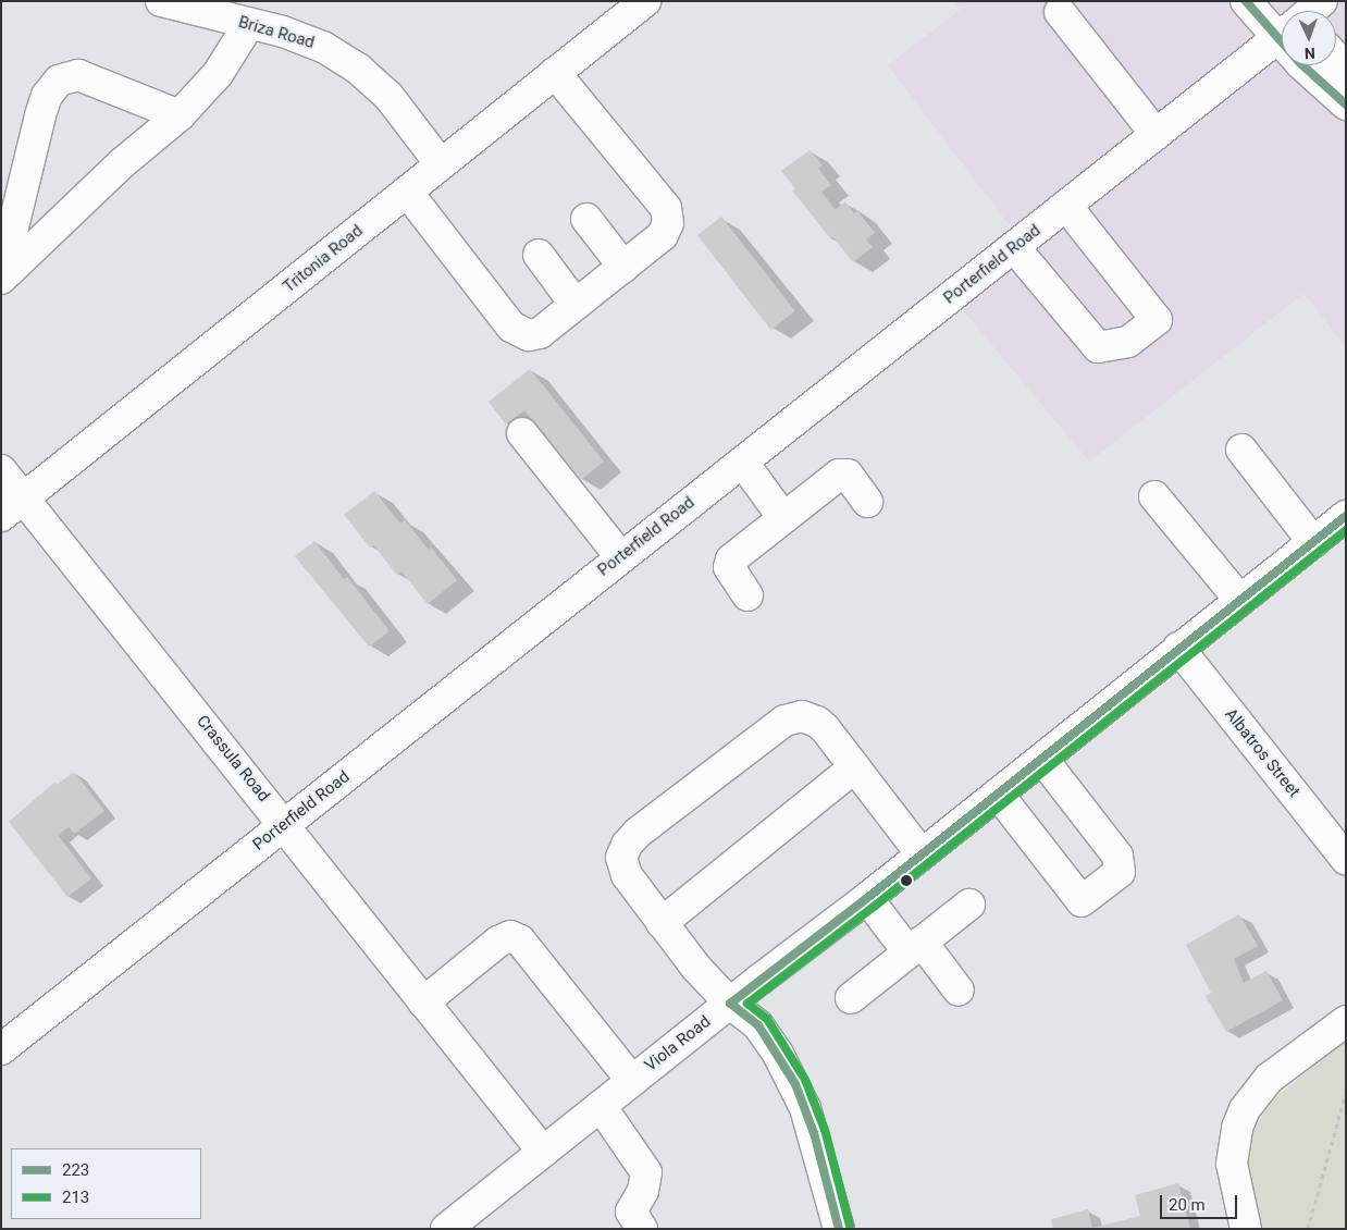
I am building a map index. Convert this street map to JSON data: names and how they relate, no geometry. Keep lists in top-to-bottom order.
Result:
{
  "streets": {
    "street": [
      "Briza Road",
      "Tritonia Road",
      "Porterfield Road",
      "Albatros Street",
      "Crassula Road",
      "Viola Road"
    ]
  },
  "crossings": [
    ["Briza Road", "Tritonia Road"],
    ["Tritonia Road", "Crassula Road"],
    ["Porterfield Road", "Crassula Road"],
    ["Albatros Street", "Viola Road"],
    ["Crassula Road", "Viola Road"]
  ],
  "lines": ["transit line 223", "transit line 213"],
  "legend": ["223", "213"],
  "scale_bar": "20 m",
  "north": "bottom"
}
